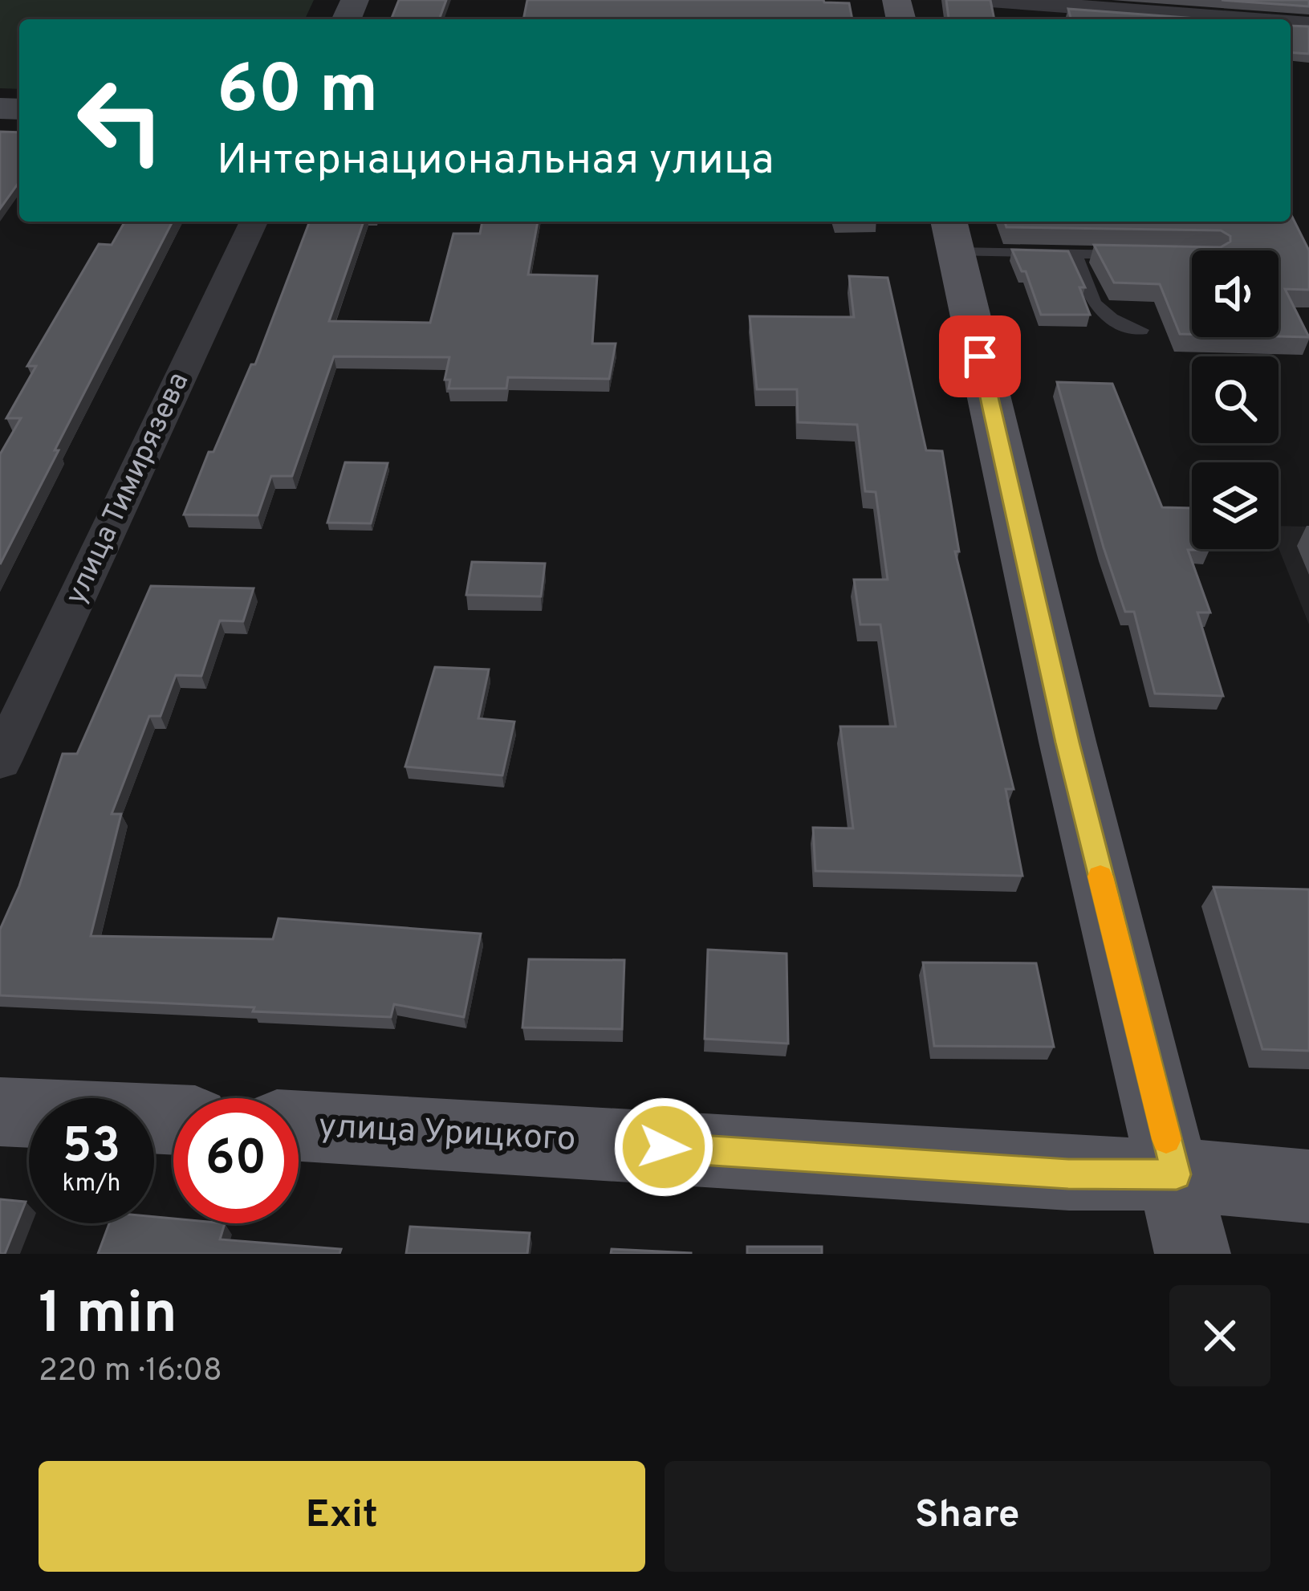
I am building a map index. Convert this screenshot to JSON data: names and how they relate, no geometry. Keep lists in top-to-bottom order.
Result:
{
  "streets": {
    "main road": ["улица Урицкого"],
    "street": ["улица Тимирязева"]
  },
  "page": {
    "turn": ["60 m", "Интернациональная улица"],
    "speed": "53 km/h",
    "limit": "60",
    "heading": ["1 min", "220 m · 16:08"],
    "buttons": ["Exit", "Share"]
  }
}
